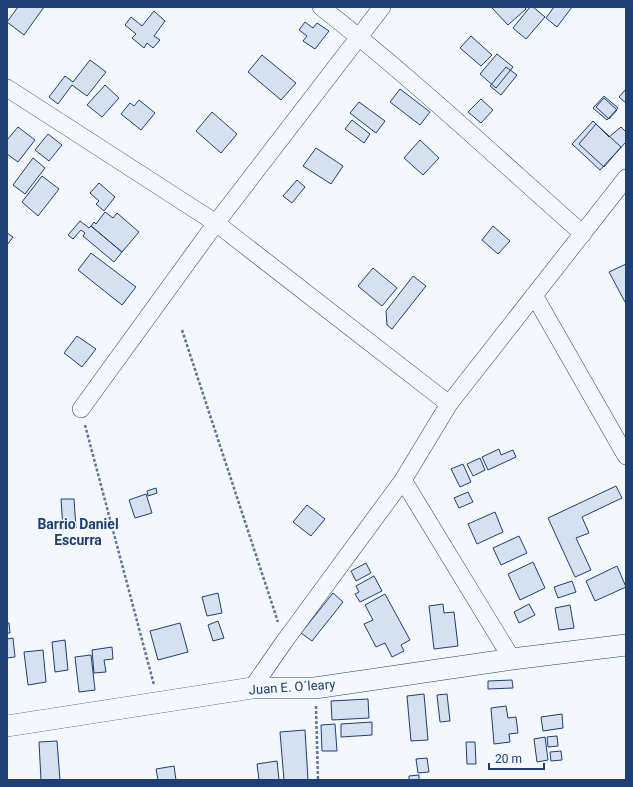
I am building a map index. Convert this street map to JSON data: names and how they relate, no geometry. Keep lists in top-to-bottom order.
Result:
{
  "streets": {
    "street": ["Juan E. O´leary"]
  },
  "districts": ["Barrio Daniel Escurra"],
  "scale_bar": "20 m"
}
